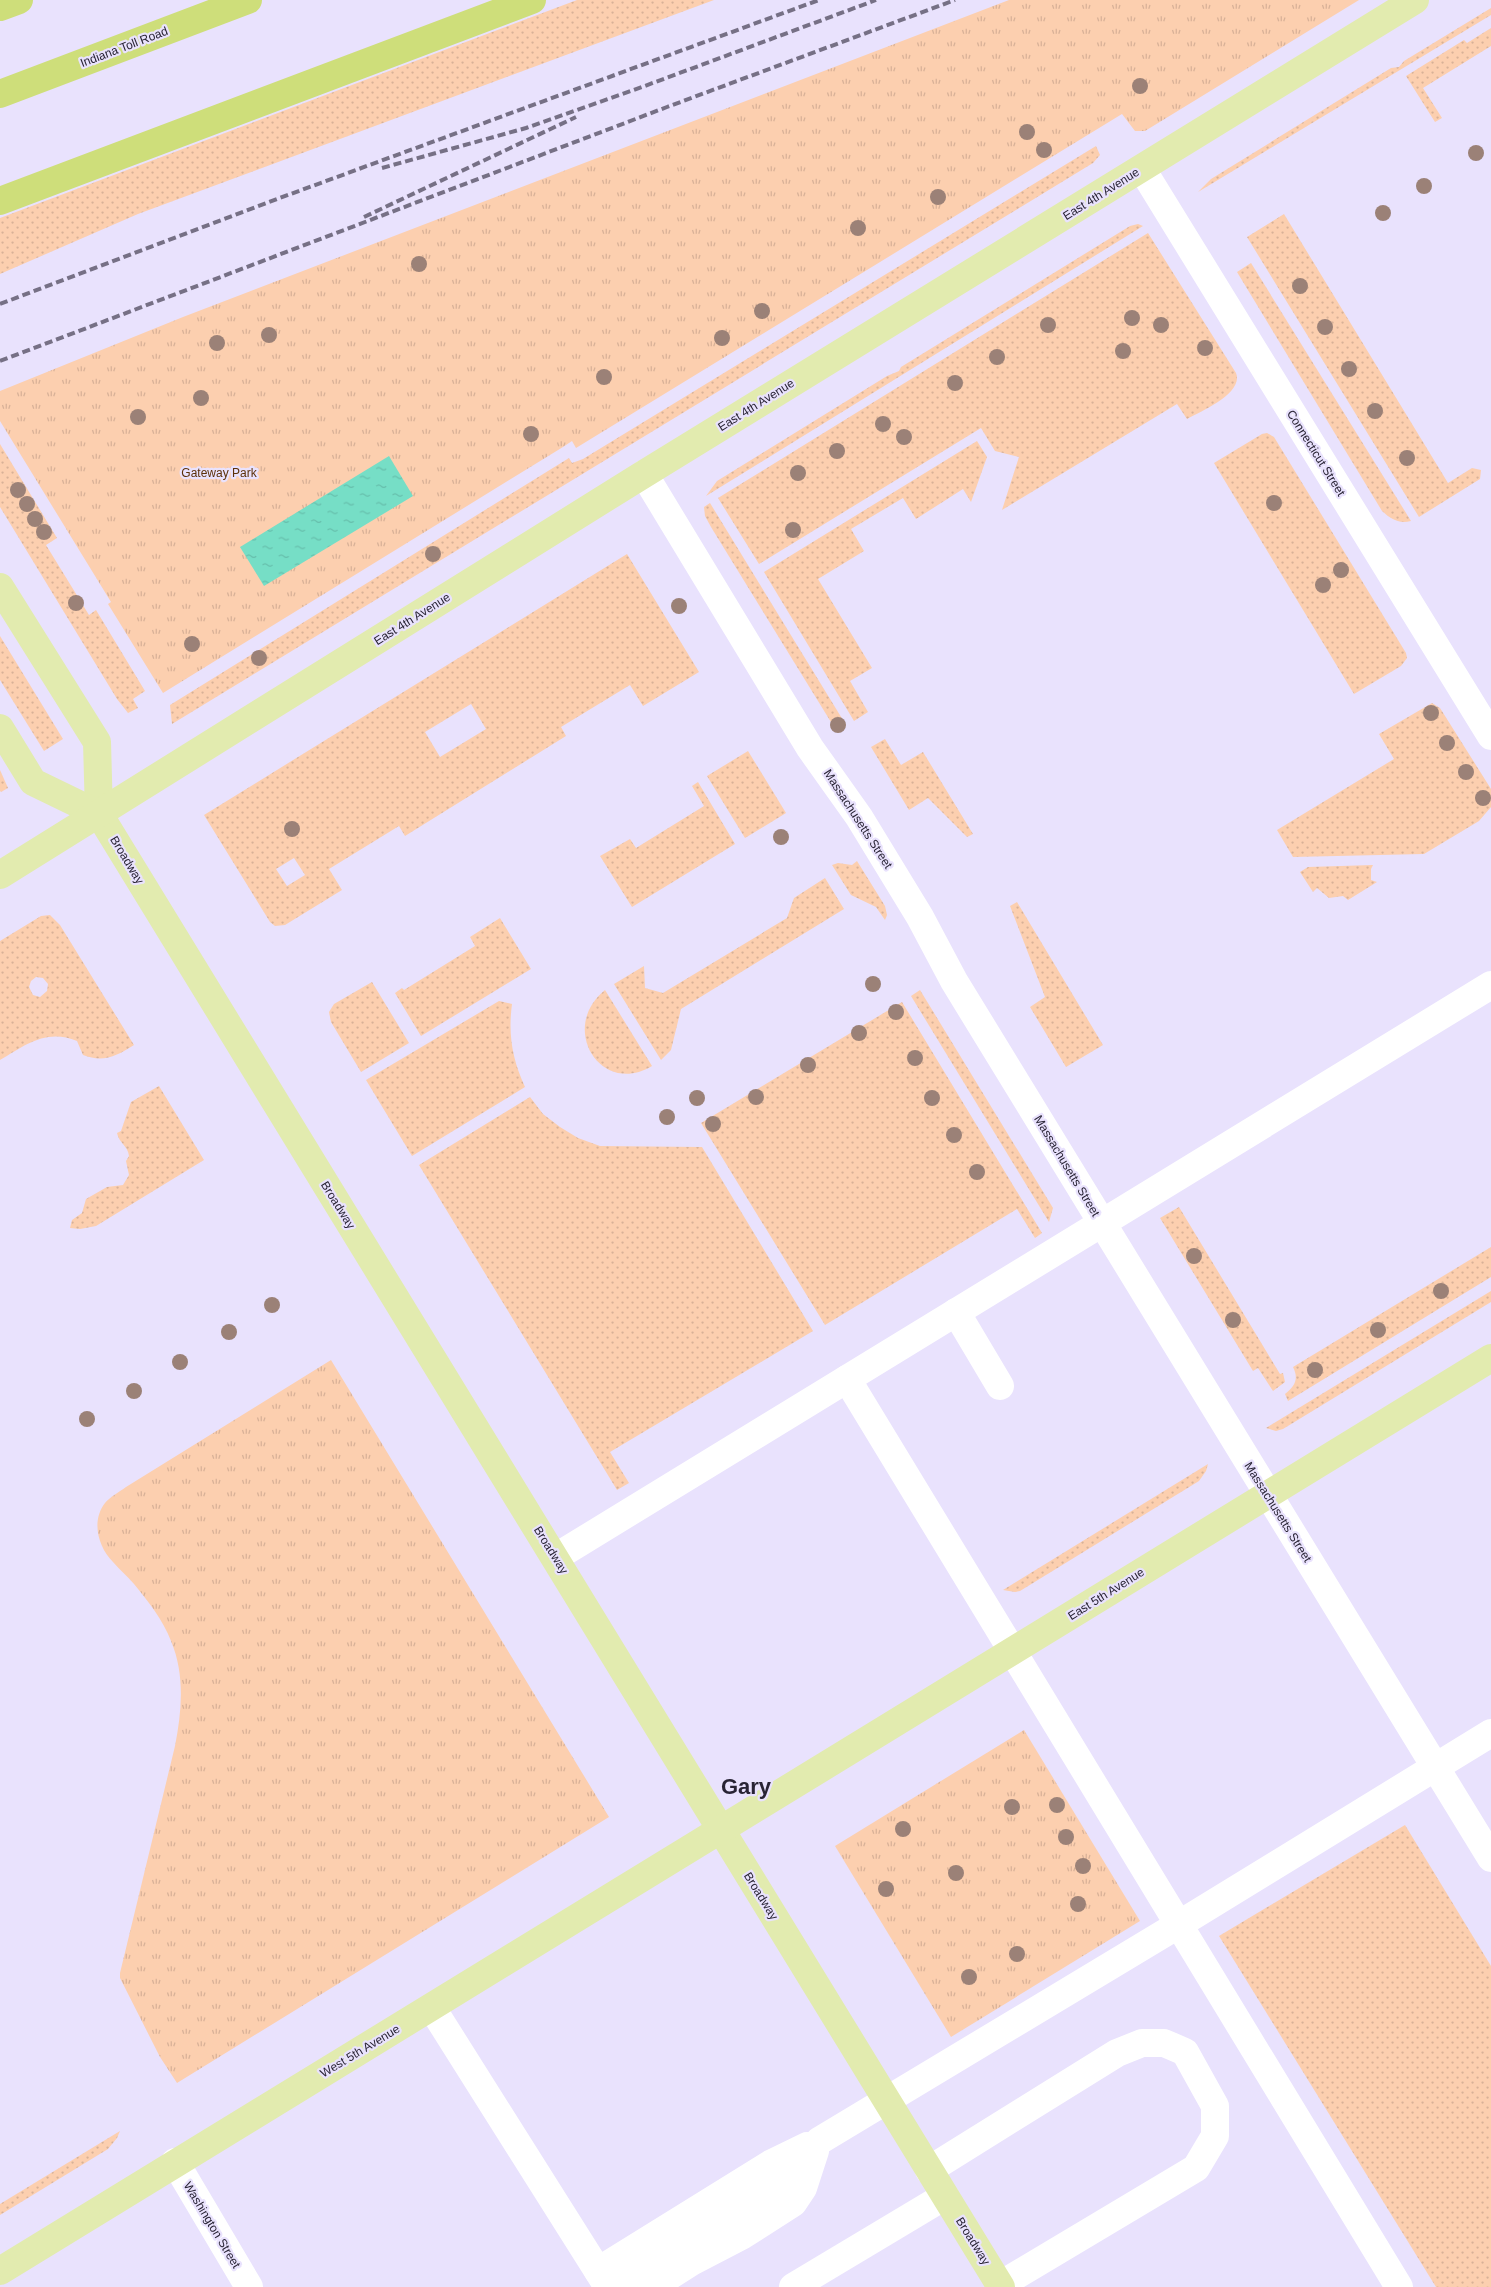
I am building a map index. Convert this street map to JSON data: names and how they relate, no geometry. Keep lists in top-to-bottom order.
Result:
{
  "streets": {
    "highway": ["Indiana Toll Road"],
    "main road": [
      "East 4th Avenue",
      "Broadway",
      "East 5th Avenue",
      "West 5th Avenue"
    ],
    "street": ["Connecticut Street", "Massachusetts Street", "Washington Street"]
  },
  "crossings": [
    ["East 4th Avenue", "Connecticut Street"],
    ["East 4th Avenue", "Massachusetts Street"],
    ["East 4th Avenue", "Broadway"],
    ["Massachusetts Street", "East 5th Avenue"],
    ["Broadway", "East 5th Avenue"],
    ["Broadway", "West 5th Avenue"],
    ["East 5th Avenue", "West 5th Avenue"],
    ["West 5th Avenue", "Washington Street"]
  ],
  "districts": ["Gary"],
  "parks": ["Gateway Park"]
}
